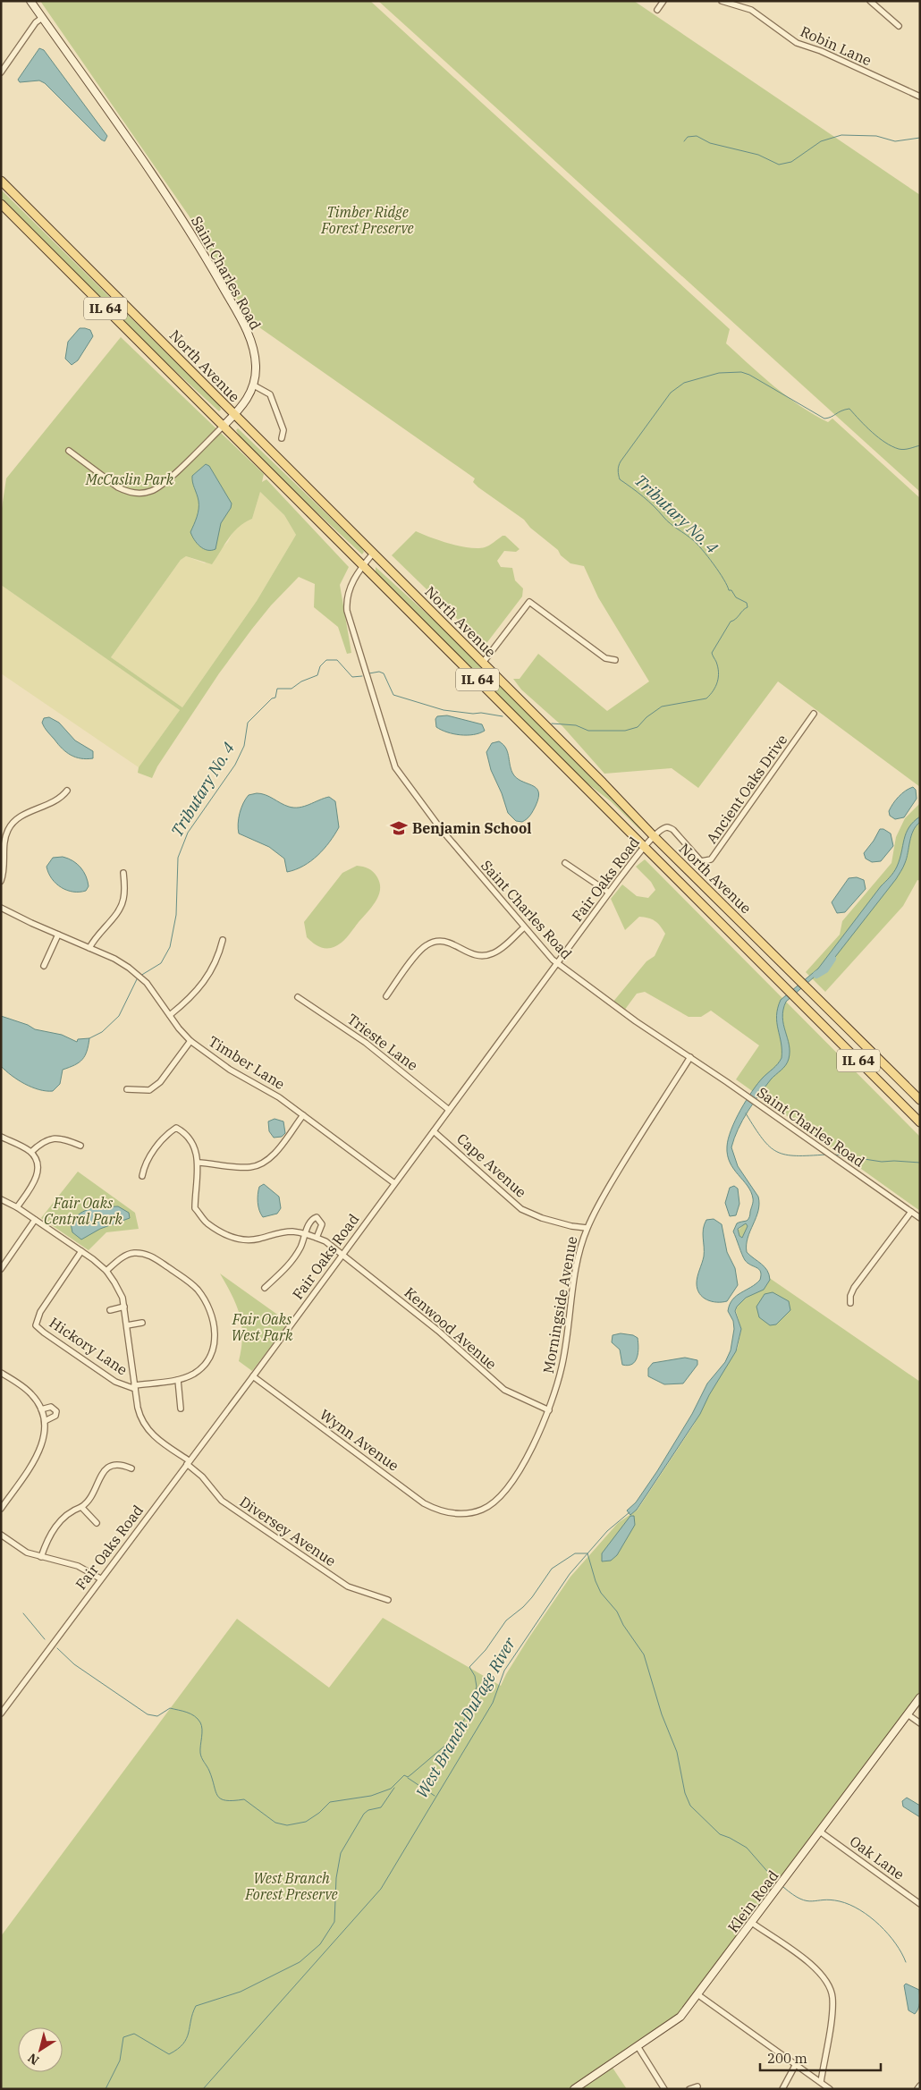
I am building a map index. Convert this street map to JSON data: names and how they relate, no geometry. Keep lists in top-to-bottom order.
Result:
{
  "streets": {
    "main road": ["IL 64", "North Avenue"],
    "street": [
      "Robin Lane",
      "Saint Charles Road",
      "Ancient Oaks Drive",
      "Fair Oaks Road",
      "Trieste Lane",
      "Timber Lane",
      "Cape Avenue",
      "Morningside Avenue",
      "Kenwood Avenue",
      "Hickory Lane",
      "Wynn Avenue",
      "Diversey Avenue",
      "Oak Lane",
      "Klein Road"
    ]
  },
  "crossings": [
    ["Saint Charles Road", "North Avenue"],
    ["Saint Charles Road", "Fair Oaks Road"],
    ["Saint Charles Road", "Morningside Avenue"],
    ["North Avenue", "Ancient Oaks Drive"],
    ["North Avenue", "Fair Oaks Road"],
    ["Ancient Oaks Drive", "Fair Oaks Road"],
    ["Fair Oaks Road", "Trieste Lane"],
    ["Fair Oaks Road", "Timber Lane"],
    ["Fair Oaks Road", "Cape Avenue"],
    ["Fair Oaks Road", "Kenwood Avenue"],
    ["Fair Oaks Road", "Wynn Avenue"],
    ["Fair Oaks Road", "Diversey Avenue"],
    ["Cape Avenue", "Morningside Avenue"],
    ["Morningside Avenue", "Kenwood Avenue"],
    ["Morningside Avenue", "Wynn Avenue"],
    ["Hickory Lane", "Diversey Avenue"],
    ["Oak Lane", "Klein Road"]
  ],
  "water": ["Tributary No. 4", "West Branch DuPage River"],
  "parks": [
    "Timber Ridge Forest Preserve",
    "McCaslin Park",
    "Fair Oaks Central Park",
    "Fair Oaks West Park",
    "West Branch Forest Preserve"
  ],
  "places": {
    "school or university": ["Benjamin School"]
  },
  "scale_bar": "200 m",
  "north": "bottom left"
}
